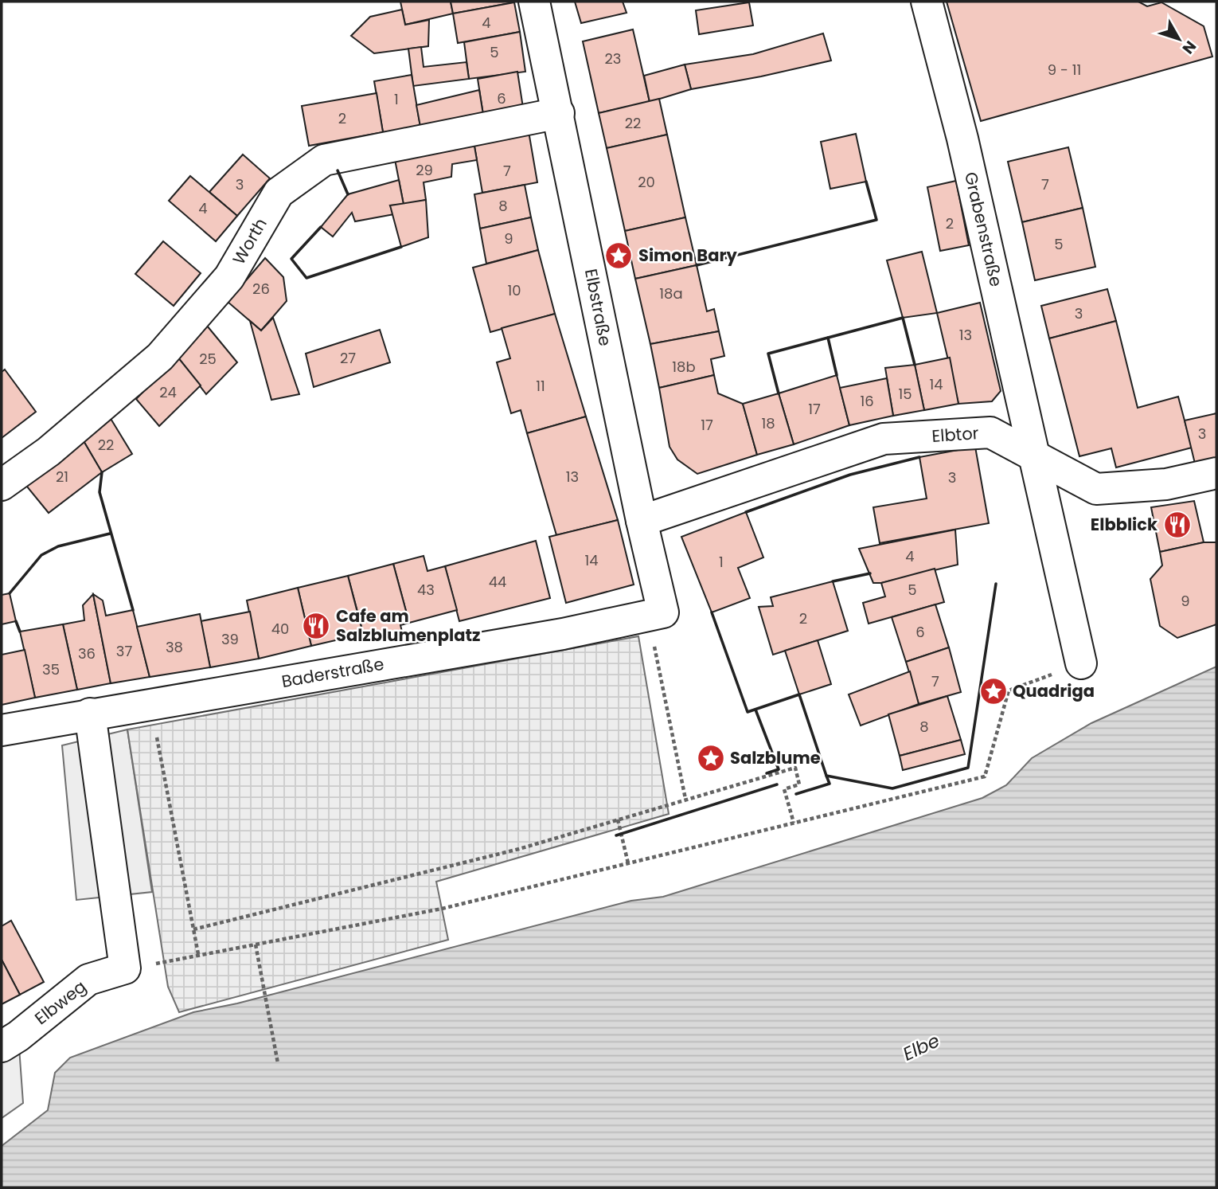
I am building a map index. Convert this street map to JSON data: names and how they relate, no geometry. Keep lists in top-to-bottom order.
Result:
{
  "streets": {
    "street": [
      "Grabenstraße",
      "Worth",
      "Elbstraße",
      "Elbtor",
      "Baderstraße",
      "Elbweg"
    ]
  },
  "crossings": [
    ["Grabenstraße", "Elbtor"],
    ["Worth", "Elbstraße"],
    ["Elbstraße", "Elbtor"],
    ["Elbstraße", "Baderstraße"]
  ],
  "water": ["Elbe"],
  "places": {
    "place": ["Simon Bary", "Quadriga", "Salzblume"],
    "restaurant": ["Elbblick", "Cafe am Salzblumenplatz"]
  },
  "house_numbers": [
    "4",
    "5",
    "23",
    "9 - 11",
    "6",
    "1",
    "2",
    "22",
    "29",
    "7",
    "20",
    "3",
    "7",
    "8",
    "4",
    "2",
    "9",
    "5",
    "26",
    "10",
    "18a",
    "3",
    "13",
    "27",
    "25",
    "18b",
    "14",
    "11",
    "24",
    "15",
    "16",
    "17",
    "18",
    "17",
    "3",
    "22",
    "21",
    "13",
    "3",
    "4",
    "14",
    "1",
    "44",
    "43",
    "5",
    "9",
    "2",
    "40",
    "6",
    "39",
    "38",
    "37",
    "36",
    "35",
    "7",
    "8"
  ],
  "north": "bottom right"
}
